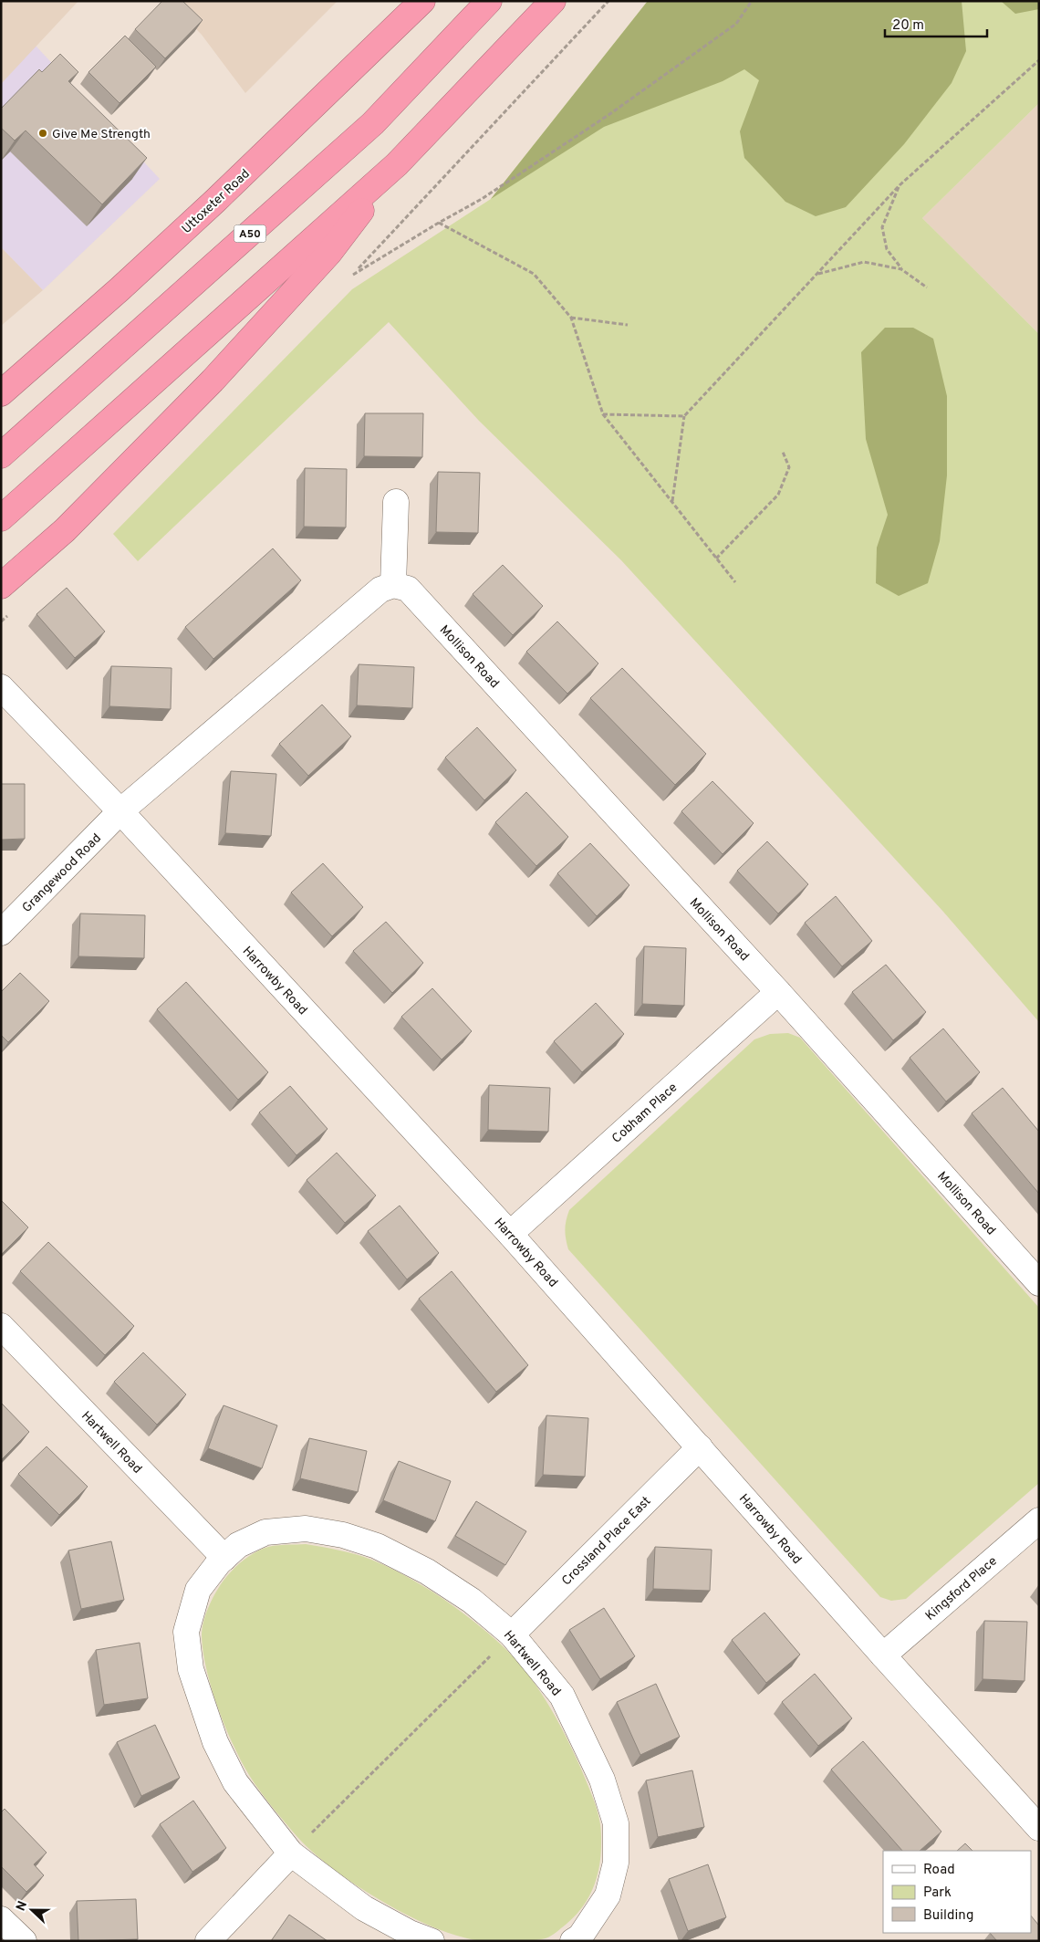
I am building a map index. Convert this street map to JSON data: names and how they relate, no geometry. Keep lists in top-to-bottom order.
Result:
{
  "streets": {
    "highway": ["Uttoxeter Road", "A50"],
    "street": [
      "Mollison Road",
      "Grangewood Road",
      "Harrowby Road",
      "Cobham Place",
      "Hartwell Road",
      "Crossland Place East",
      "Kingsford Place"
    ]
  },
  "crossings": [
    ["Mollison Road", "Cobham Place"],
    ["Grangewood Road", "Harrowby Road"],
    ["Harrowby Road", "Cobham Place"],
    ["Harrowby Road", "Crossland Place East"],
    ["Harrowby Road", "Kingsford Place"],
    ["Hartwell Road", "Crossland Place East"]
  ],
  "places": ["Give Me Strength"],
  "legend": ["Road", "Park", "Building"],
  "scale_bar": "20 m",
  "north": "left"
}
